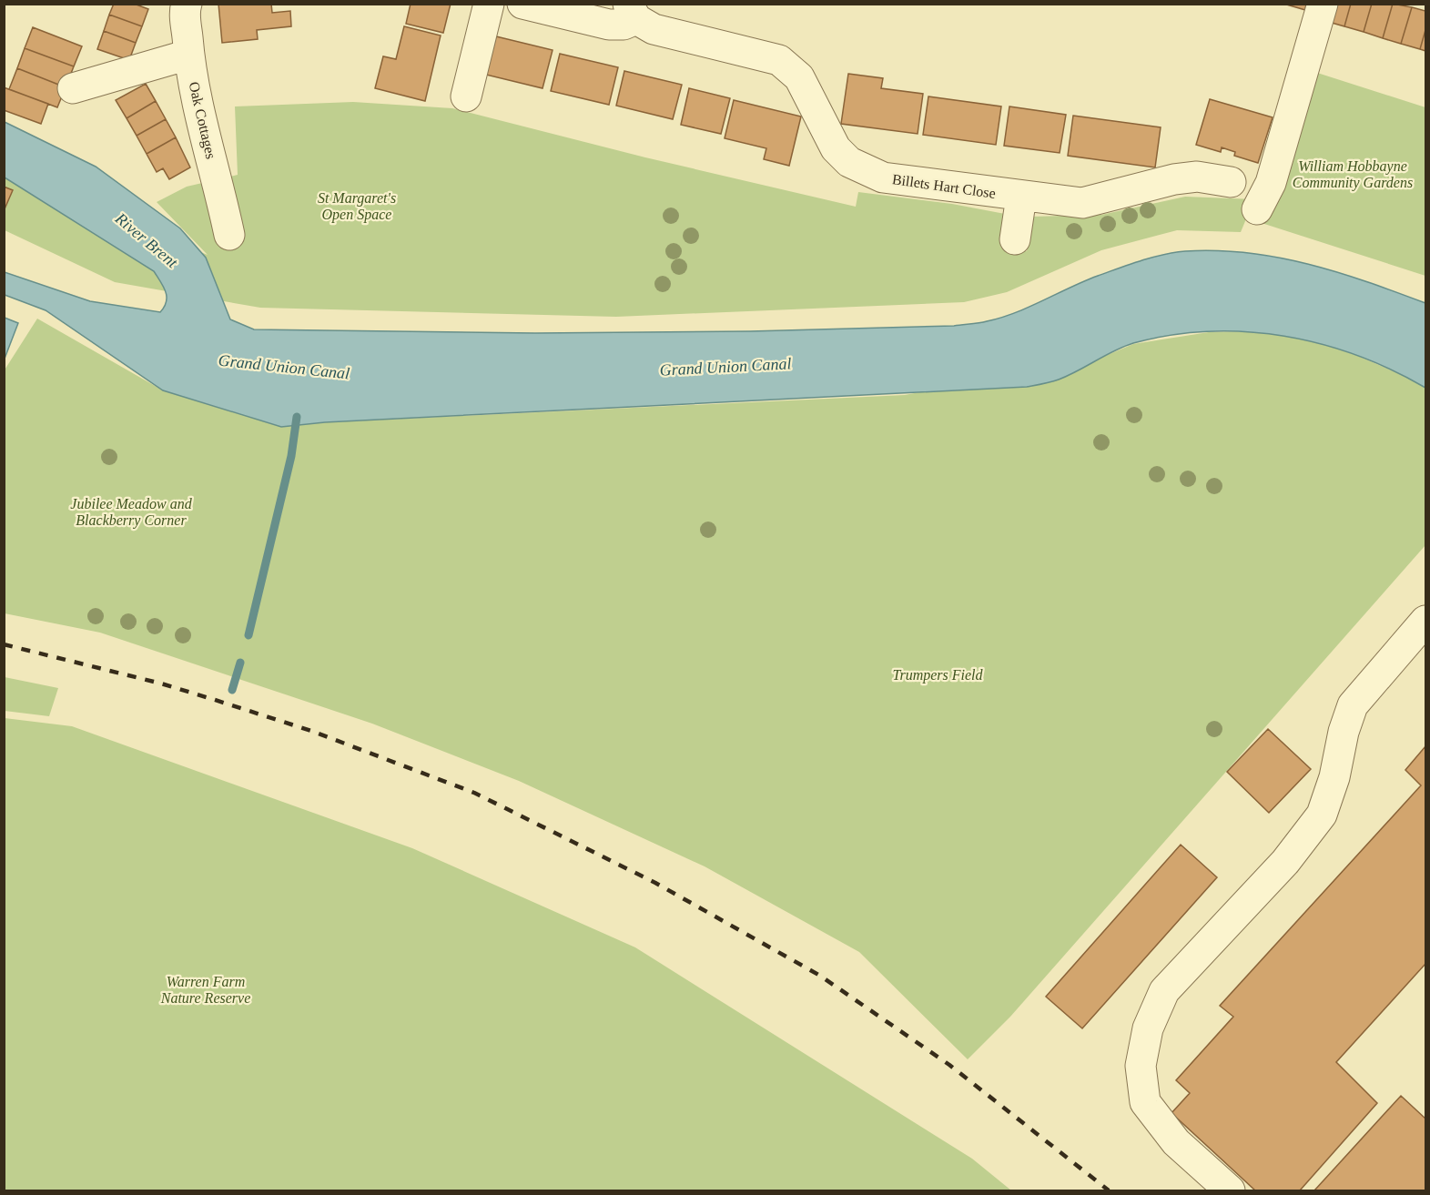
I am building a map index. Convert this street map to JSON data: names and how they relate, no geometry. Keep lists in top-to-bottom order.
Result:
{
  "streets": {
    "street": ["Oak Cottages", "Billets Hart Close"]
  },
  "water": ["River Brent", "Grand Union Canal"],
  "parks": [
    "William Hobbayne Community Gardens",
    "St Margaret's Open Space",
    "Jubilee Meadow and Blackberry Corner",
    "Trumpers Field",
    "Warren Farm Nature Reserve"
  ]
}
